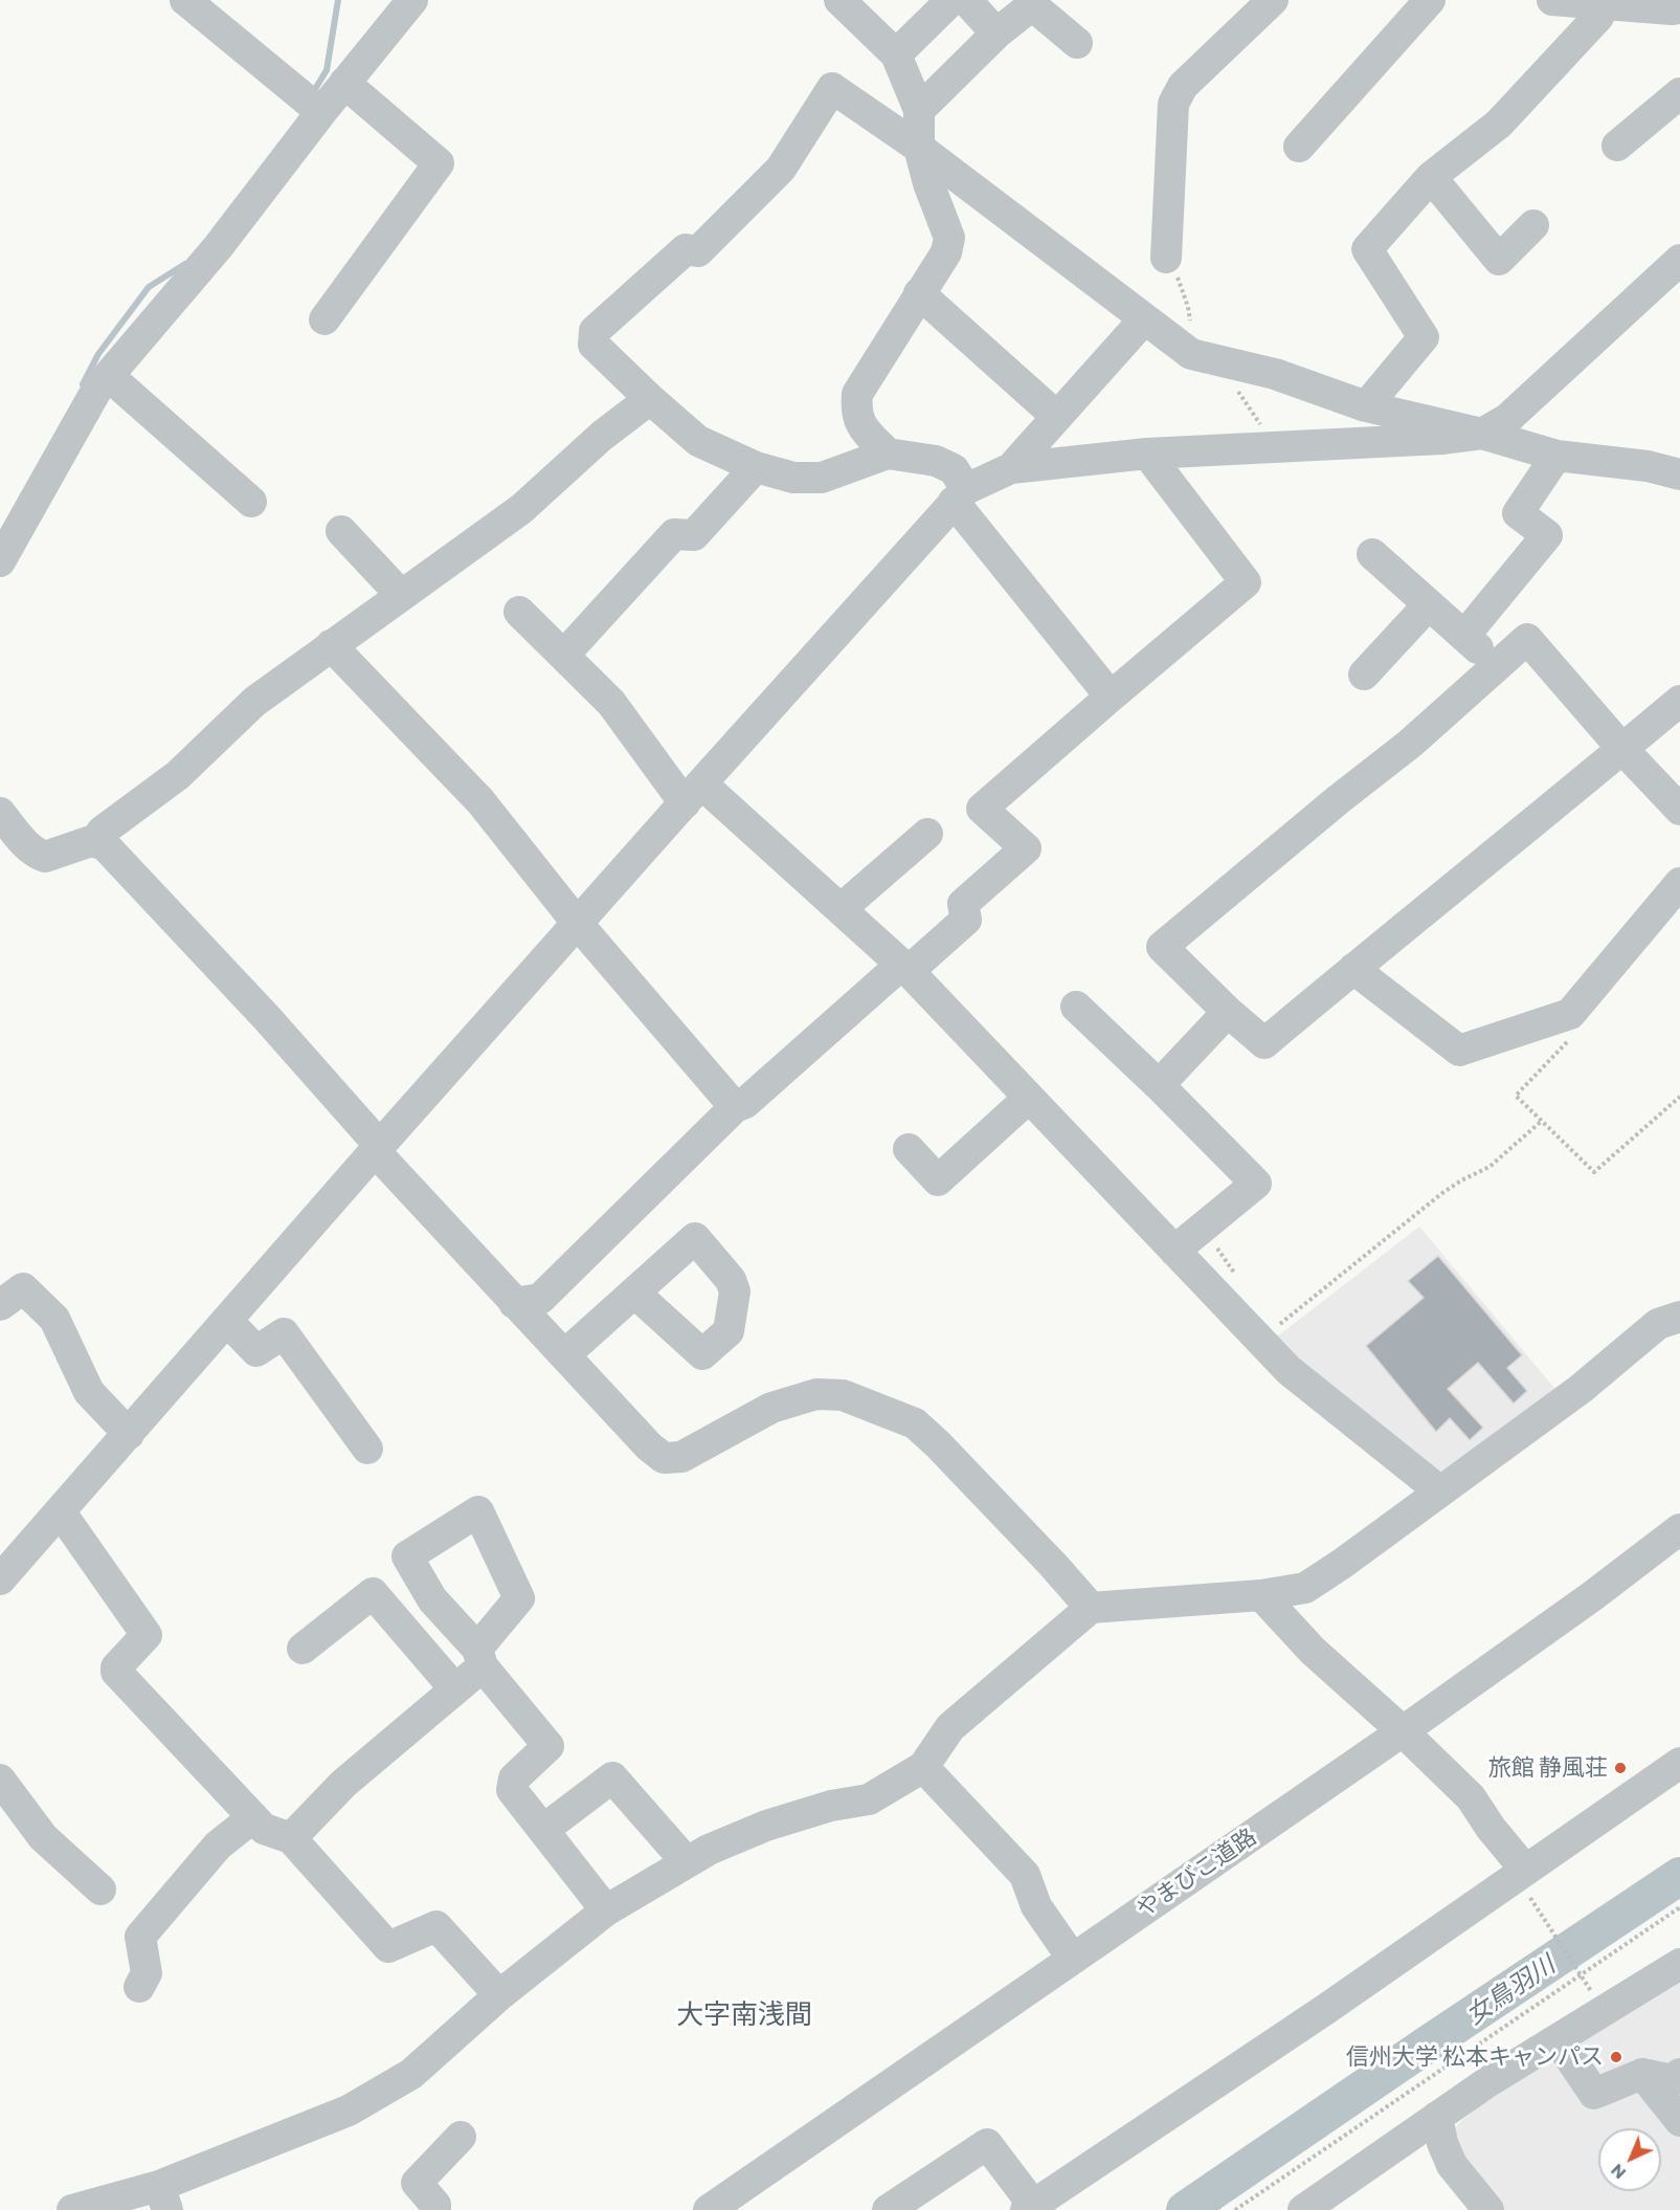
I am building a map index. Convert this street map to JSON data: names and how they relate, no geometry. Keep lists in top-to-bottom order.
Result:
{
  "streets": {
    "street": ["やまびこ道路"]
  },
  "districts": ["大字南浅間"],
  "water": ["女鳥羽川"],
  "places": ["旅館 静風荘", "信州大学 松本キャンパス"],
  "north": "bottom left"
}
